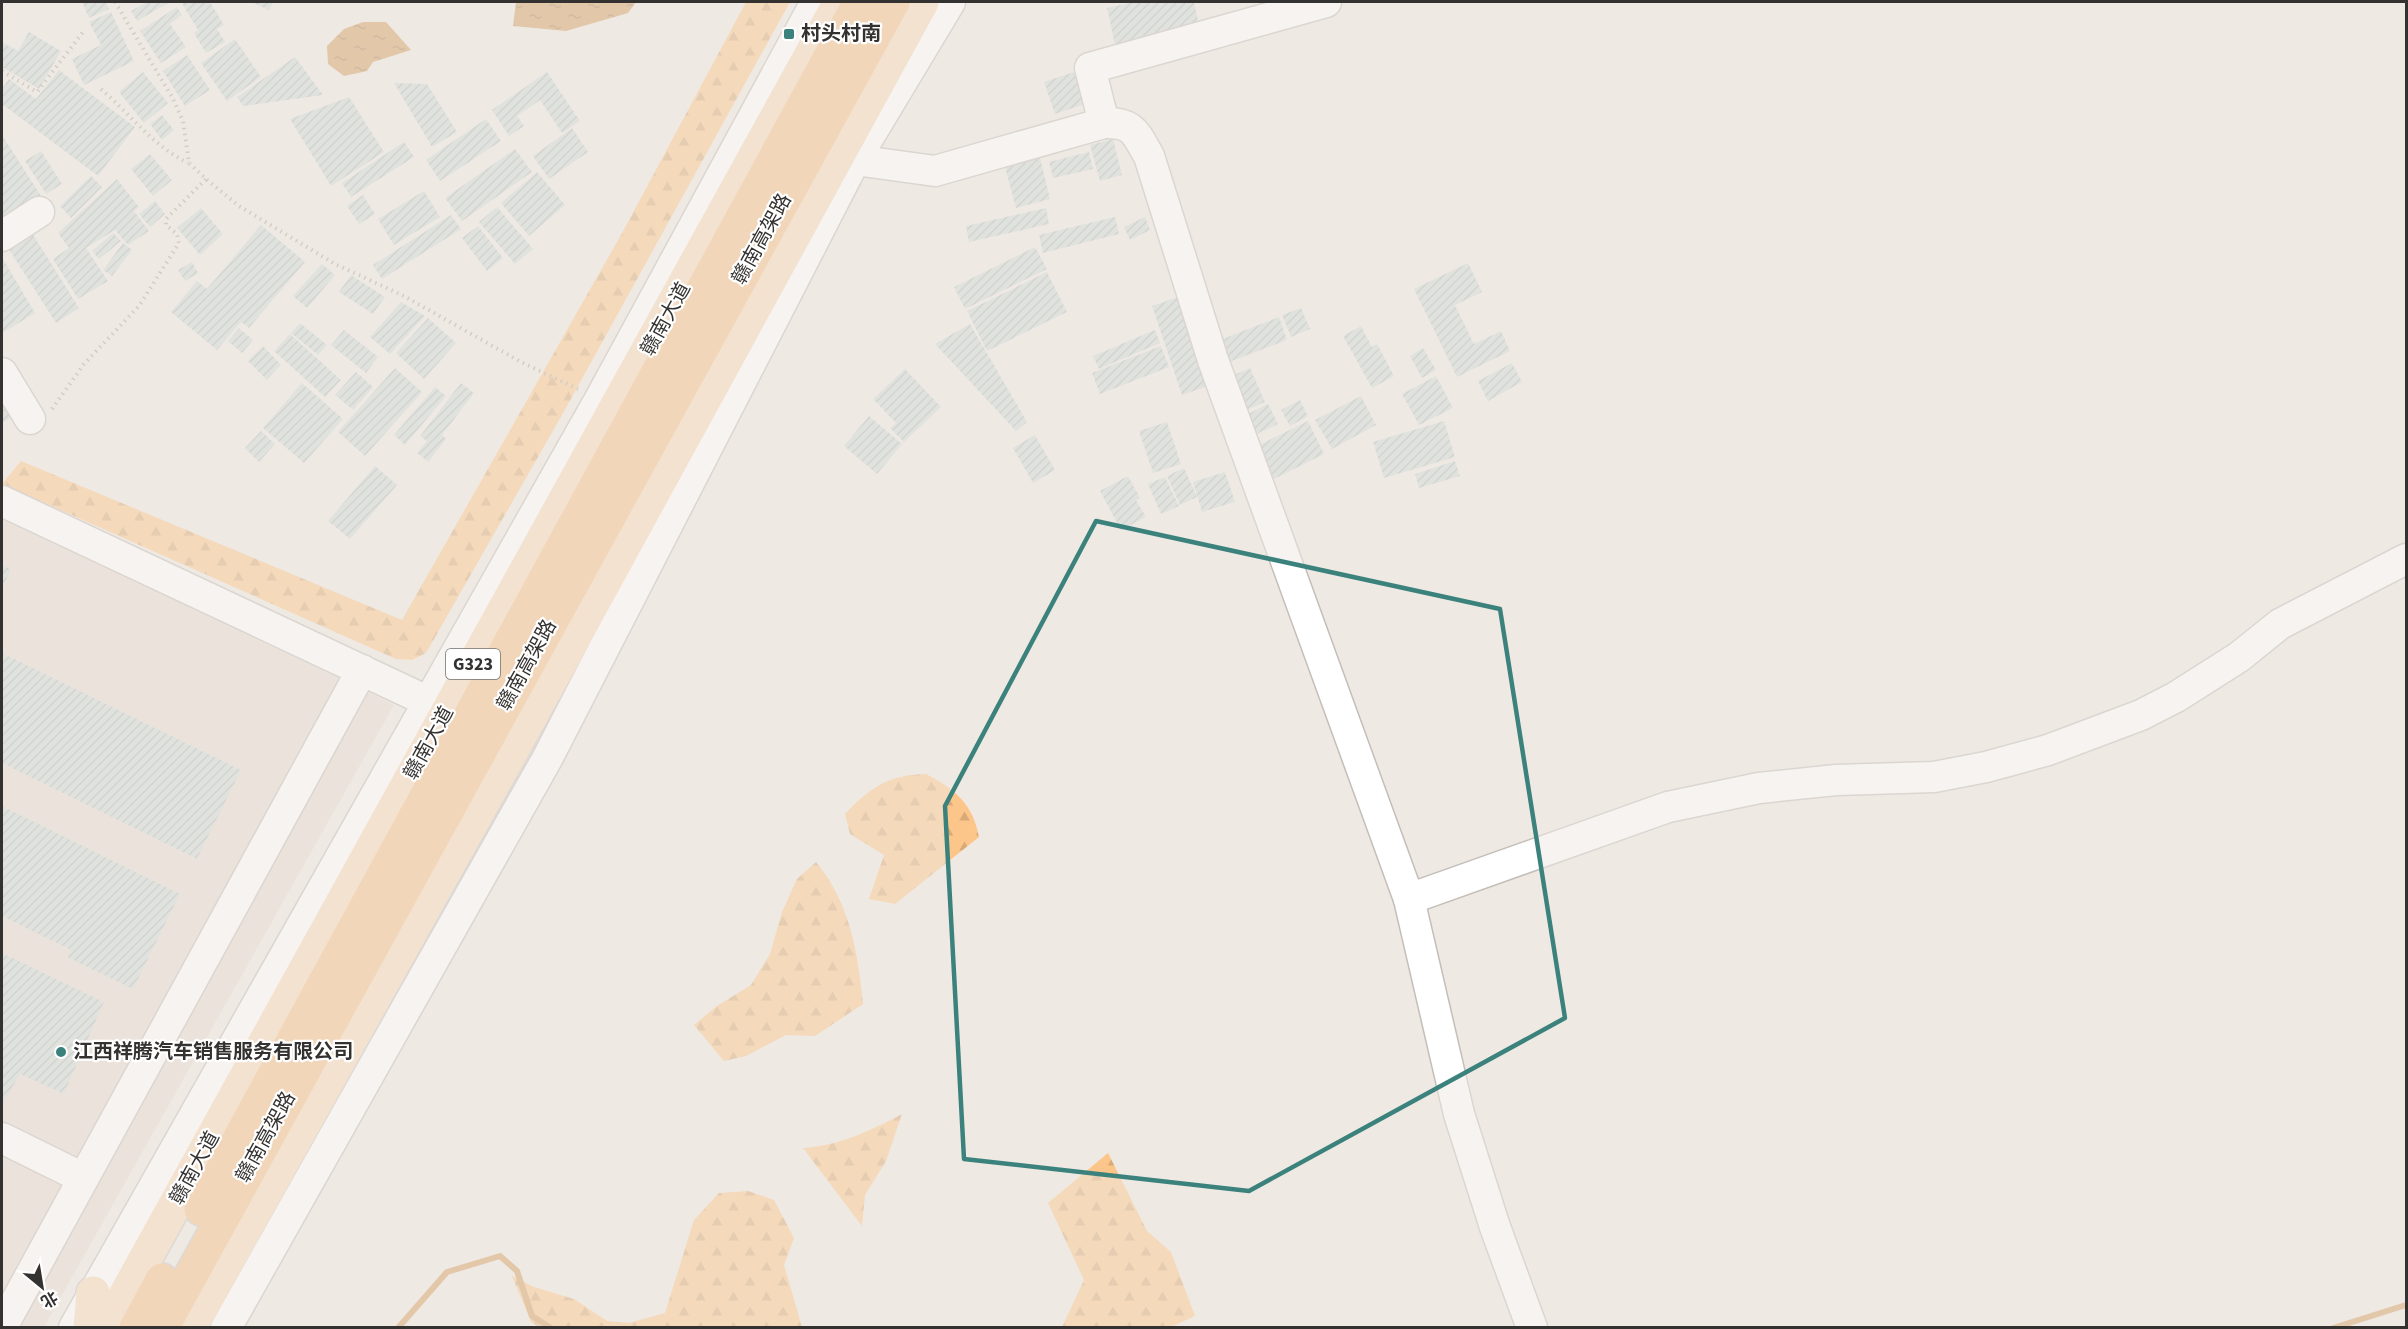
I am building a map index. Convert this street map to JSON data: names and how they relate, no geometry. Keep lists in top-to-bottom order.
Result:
{
  "streets": {
    "highway": ["赣南高架路"],
    "main road": ["赣南大道", "G323"]
  },
  "places": {
    "transit": ["村头村南"],
    "other": ["江西祥腾汽车销售服务有限公司"]
  },
  "north": "bottom right"
}
